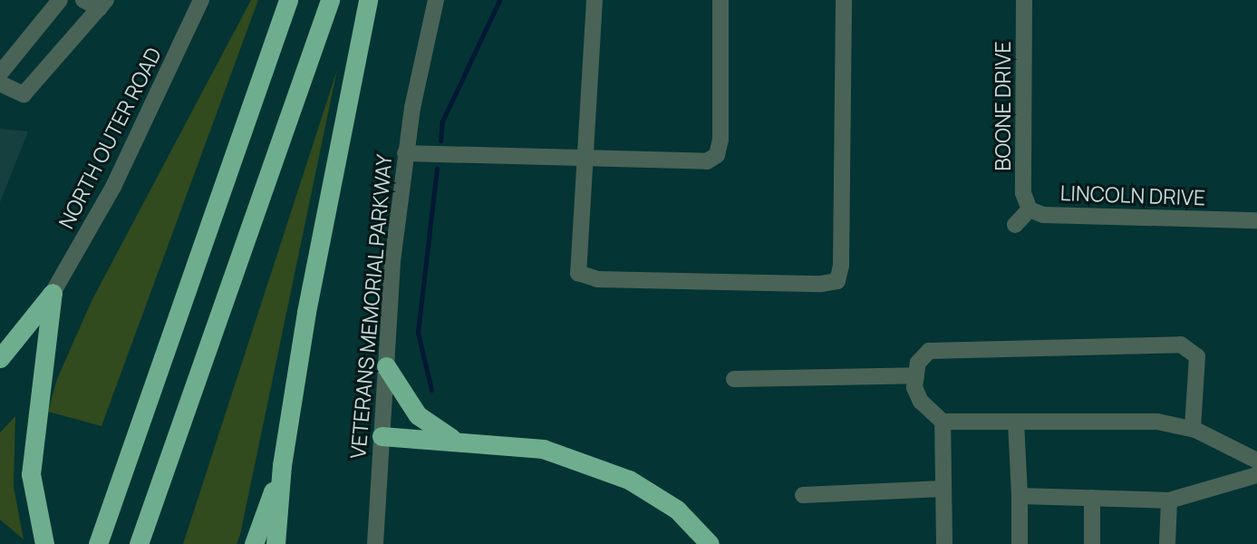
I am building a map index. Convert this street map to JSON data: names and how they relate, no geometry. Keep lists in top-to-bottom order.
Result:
{
  "streets": {
    "street": [
      "BOONE DRIVE",
      "NORTH OUTER ROAD",
      "LINCOLN DRIVE",
      "VETERANS MEMORIAL PARKWAY"
    ]
  },
  "crossings": [
    ["BOONE DRIVE", "LINCOLN DRIVE"]
  ]
}
